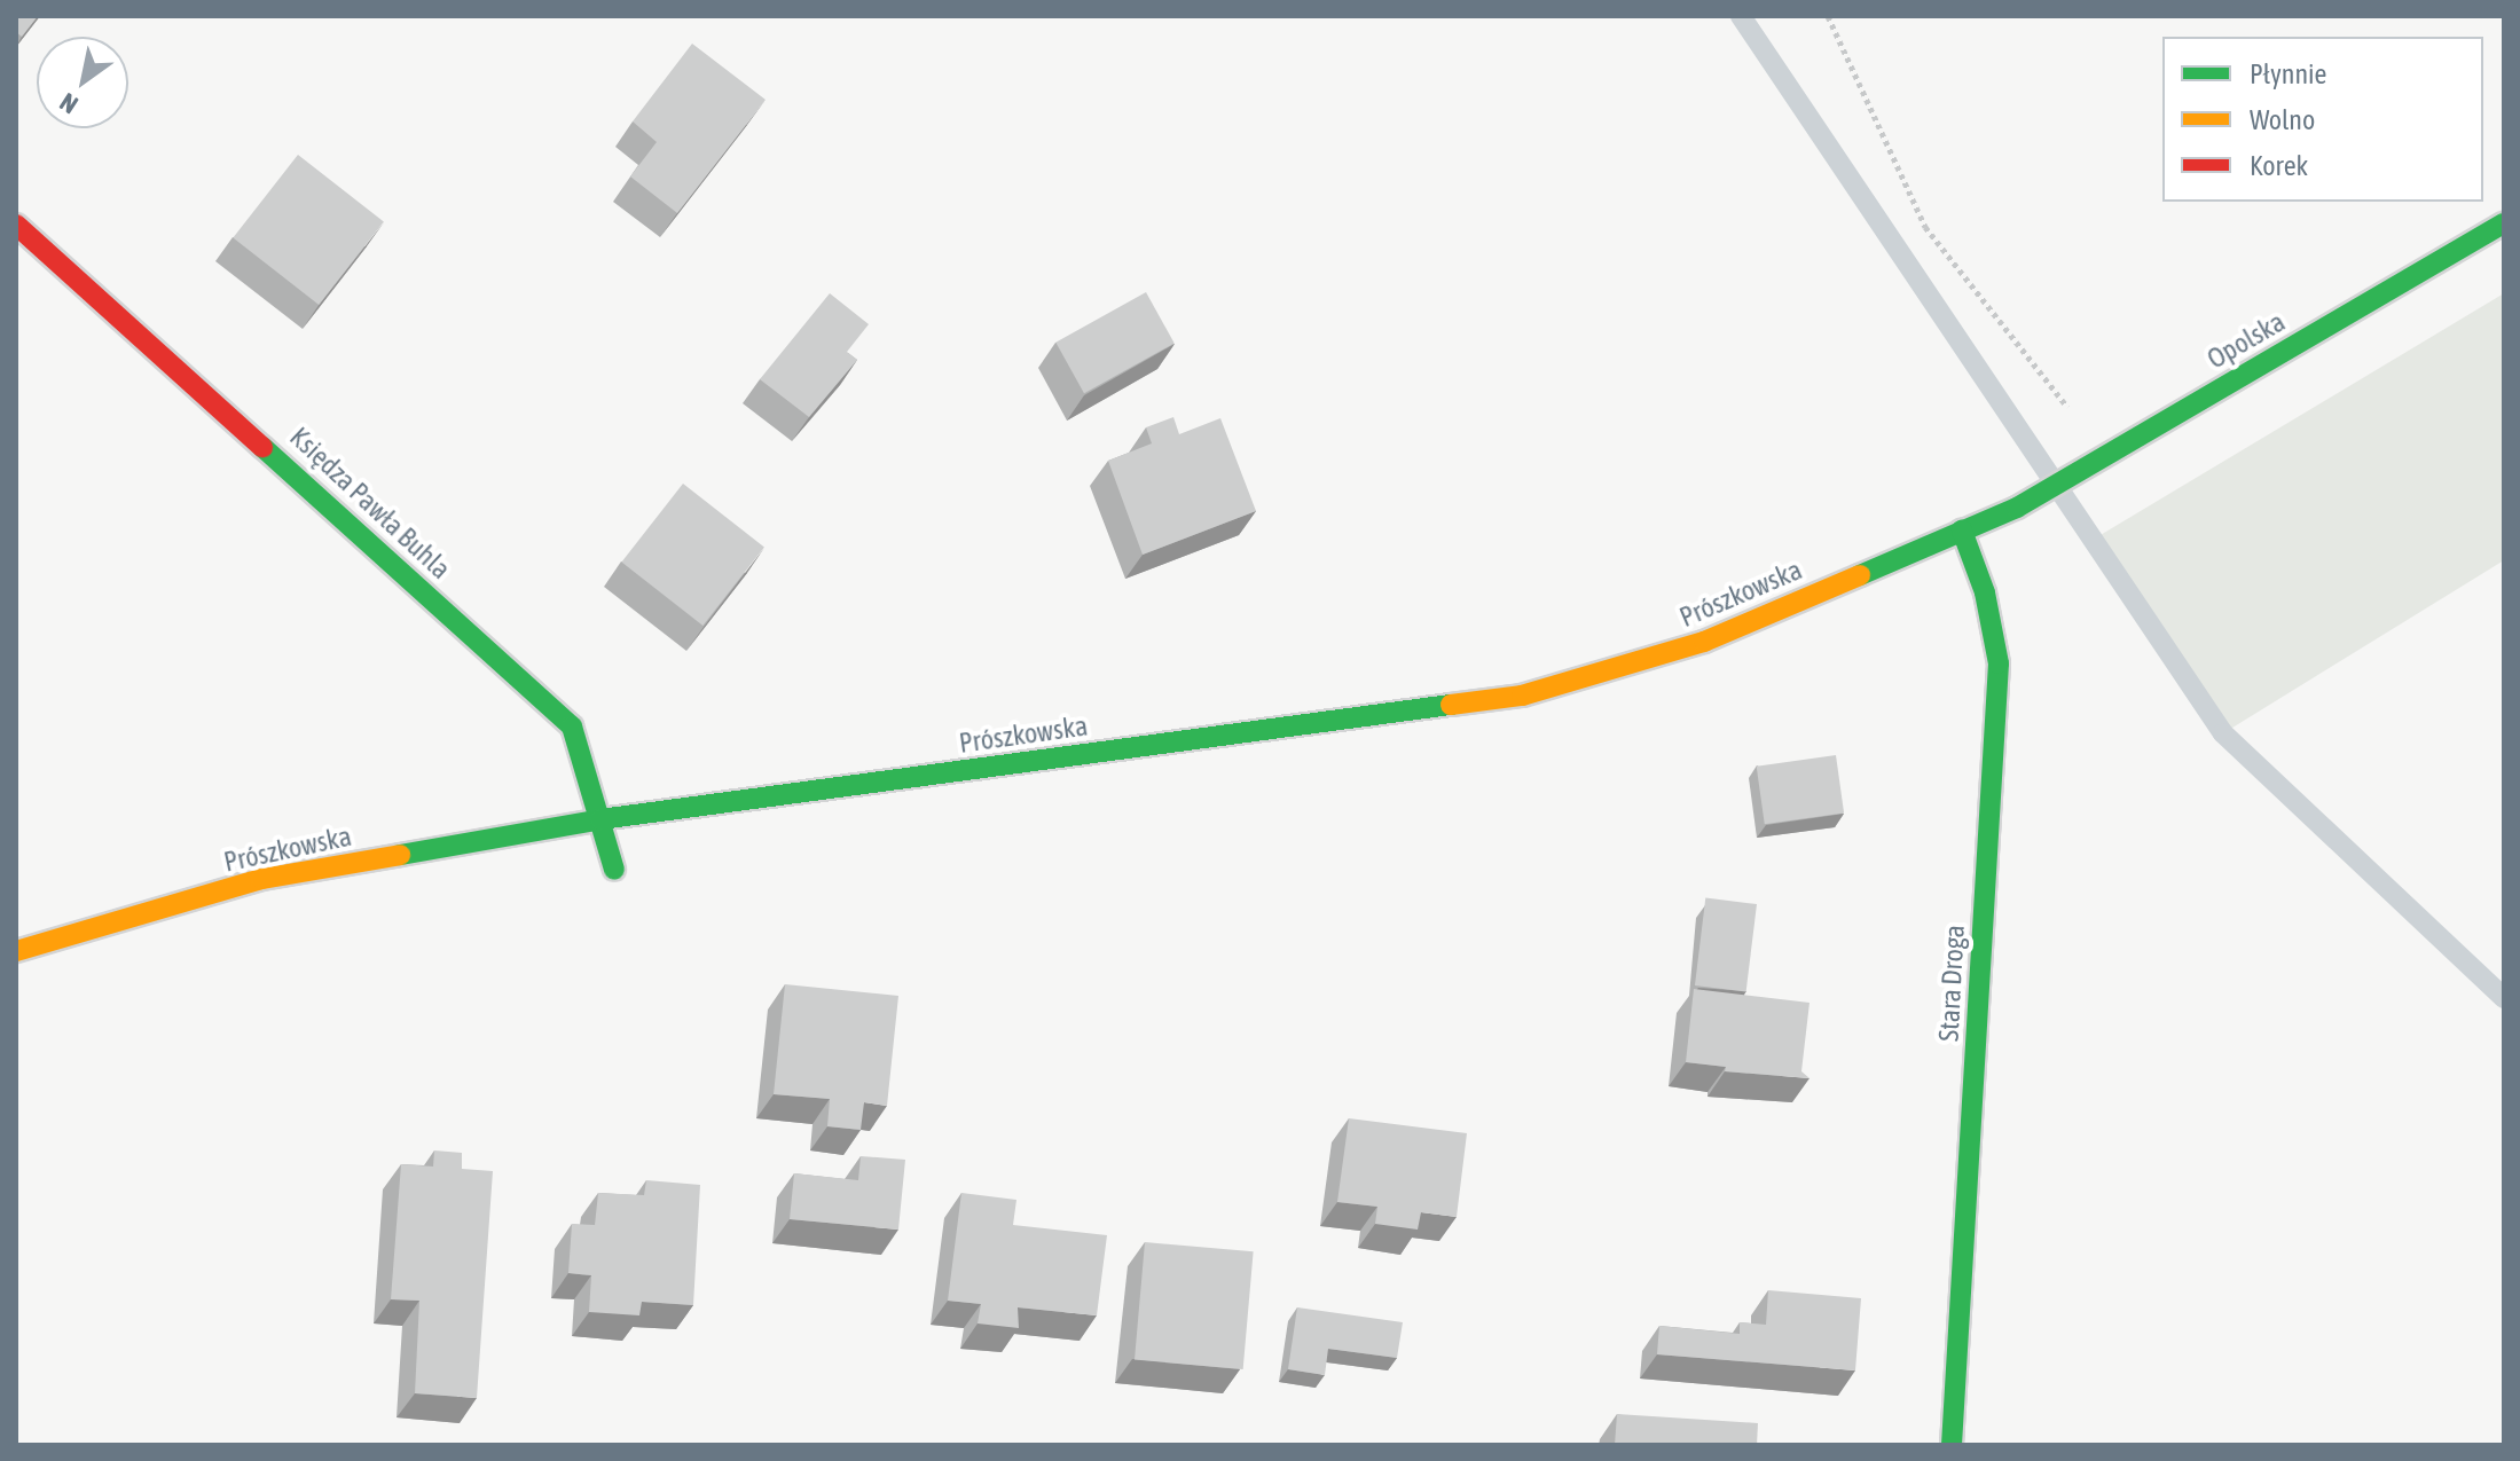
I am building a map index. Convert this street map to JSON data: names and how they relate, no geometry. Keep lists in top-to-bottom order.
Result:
{
  "streets": {
    "main road": [
      "Opolska",
      "Księdza Pawła Buhla",
      "Prószkowska",
      "Stara Droga"
    ]
  },
  "crossings": [
    ["Opolska", "Prószkowska"],
    ["Księdza Pawła Buhla", "Prószkowska"],
    ["Prószkowska", "Stara Droga"]
  ],
  "legend": ["Płynnie", "Wolno", "Korek"],
  "north": "bottom left"
}
